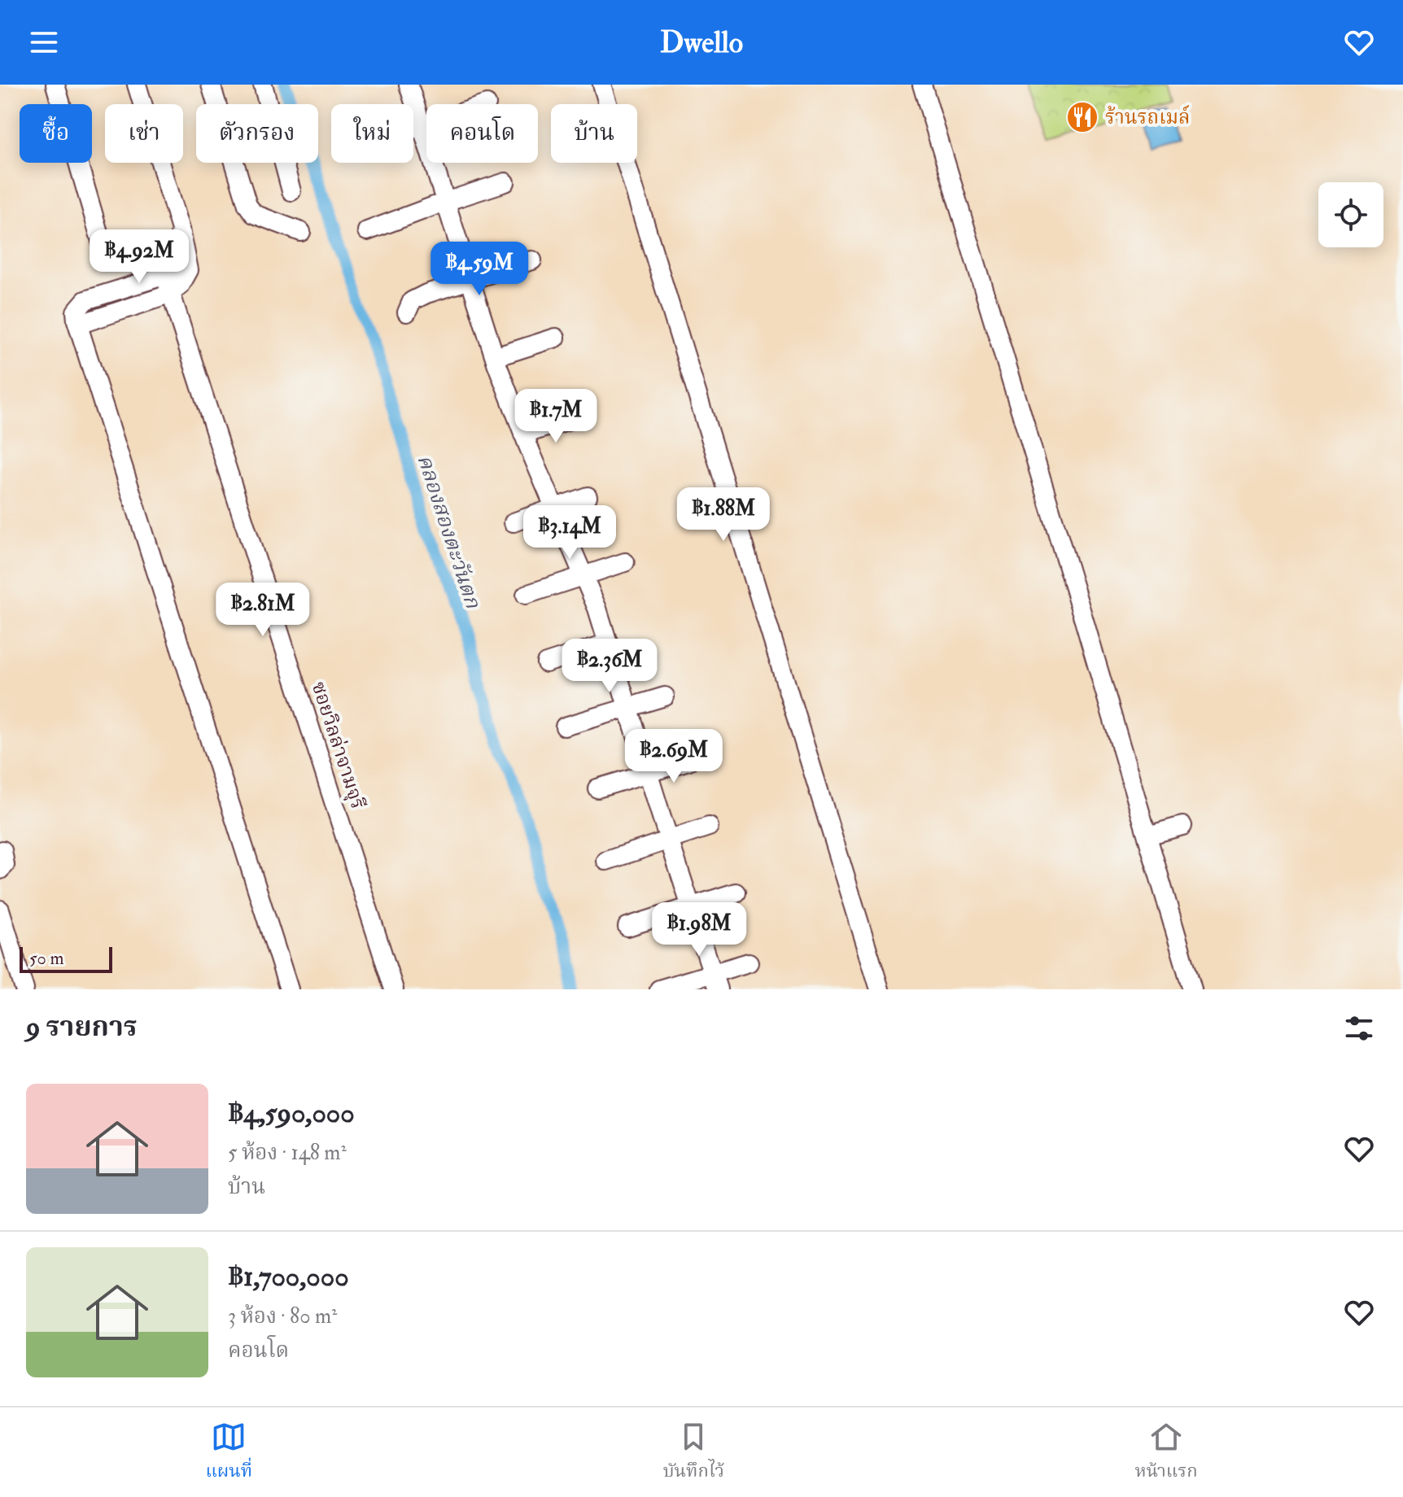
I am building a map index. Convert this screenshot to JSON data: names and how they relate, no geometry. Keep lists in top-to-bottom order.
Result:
{
  "streets": {
    "street": ["ซอยวิลล่าจามจุรี"]
  },
  "water": ["คลองสองตะวันตก"],
  "places": {
    "restaurant": ["ร้านรถเมล์"]
  },
  "scale_bar": "50 m",
  "page": {
    "header": "Dwello",
    "chip": [
      "ซื้อ",
      "เช่า",
      "ตัวกรอง",
      "ใหม่",
      "คอนโด",
      "บ้าน"
    ],
    "price": [
      "฿4.92M",
      "฿4.59M",
      "฿1.7M",
      "฿1.88M",
      "฿3.14M",
      "฿2.81M",
      "฿2.36M",
      "฿2.69M",
      "฿1.98M"
    ],
    "scale": "50 m",
    "heading": "9 รายการ",
    "list": [
      {
        "name": "฿4,590,000",
        "note": "5 ห้อง · 148 m² · บ้าน"
      },
      {
        "name": "฿1,700,000",
        "note": "3 ห้อง · 80 m² · คอนโด"
      }
    ],
    "tabs": ["แผนที่", "บันทึกไว้", "หน้าแรก"]
  }
}
